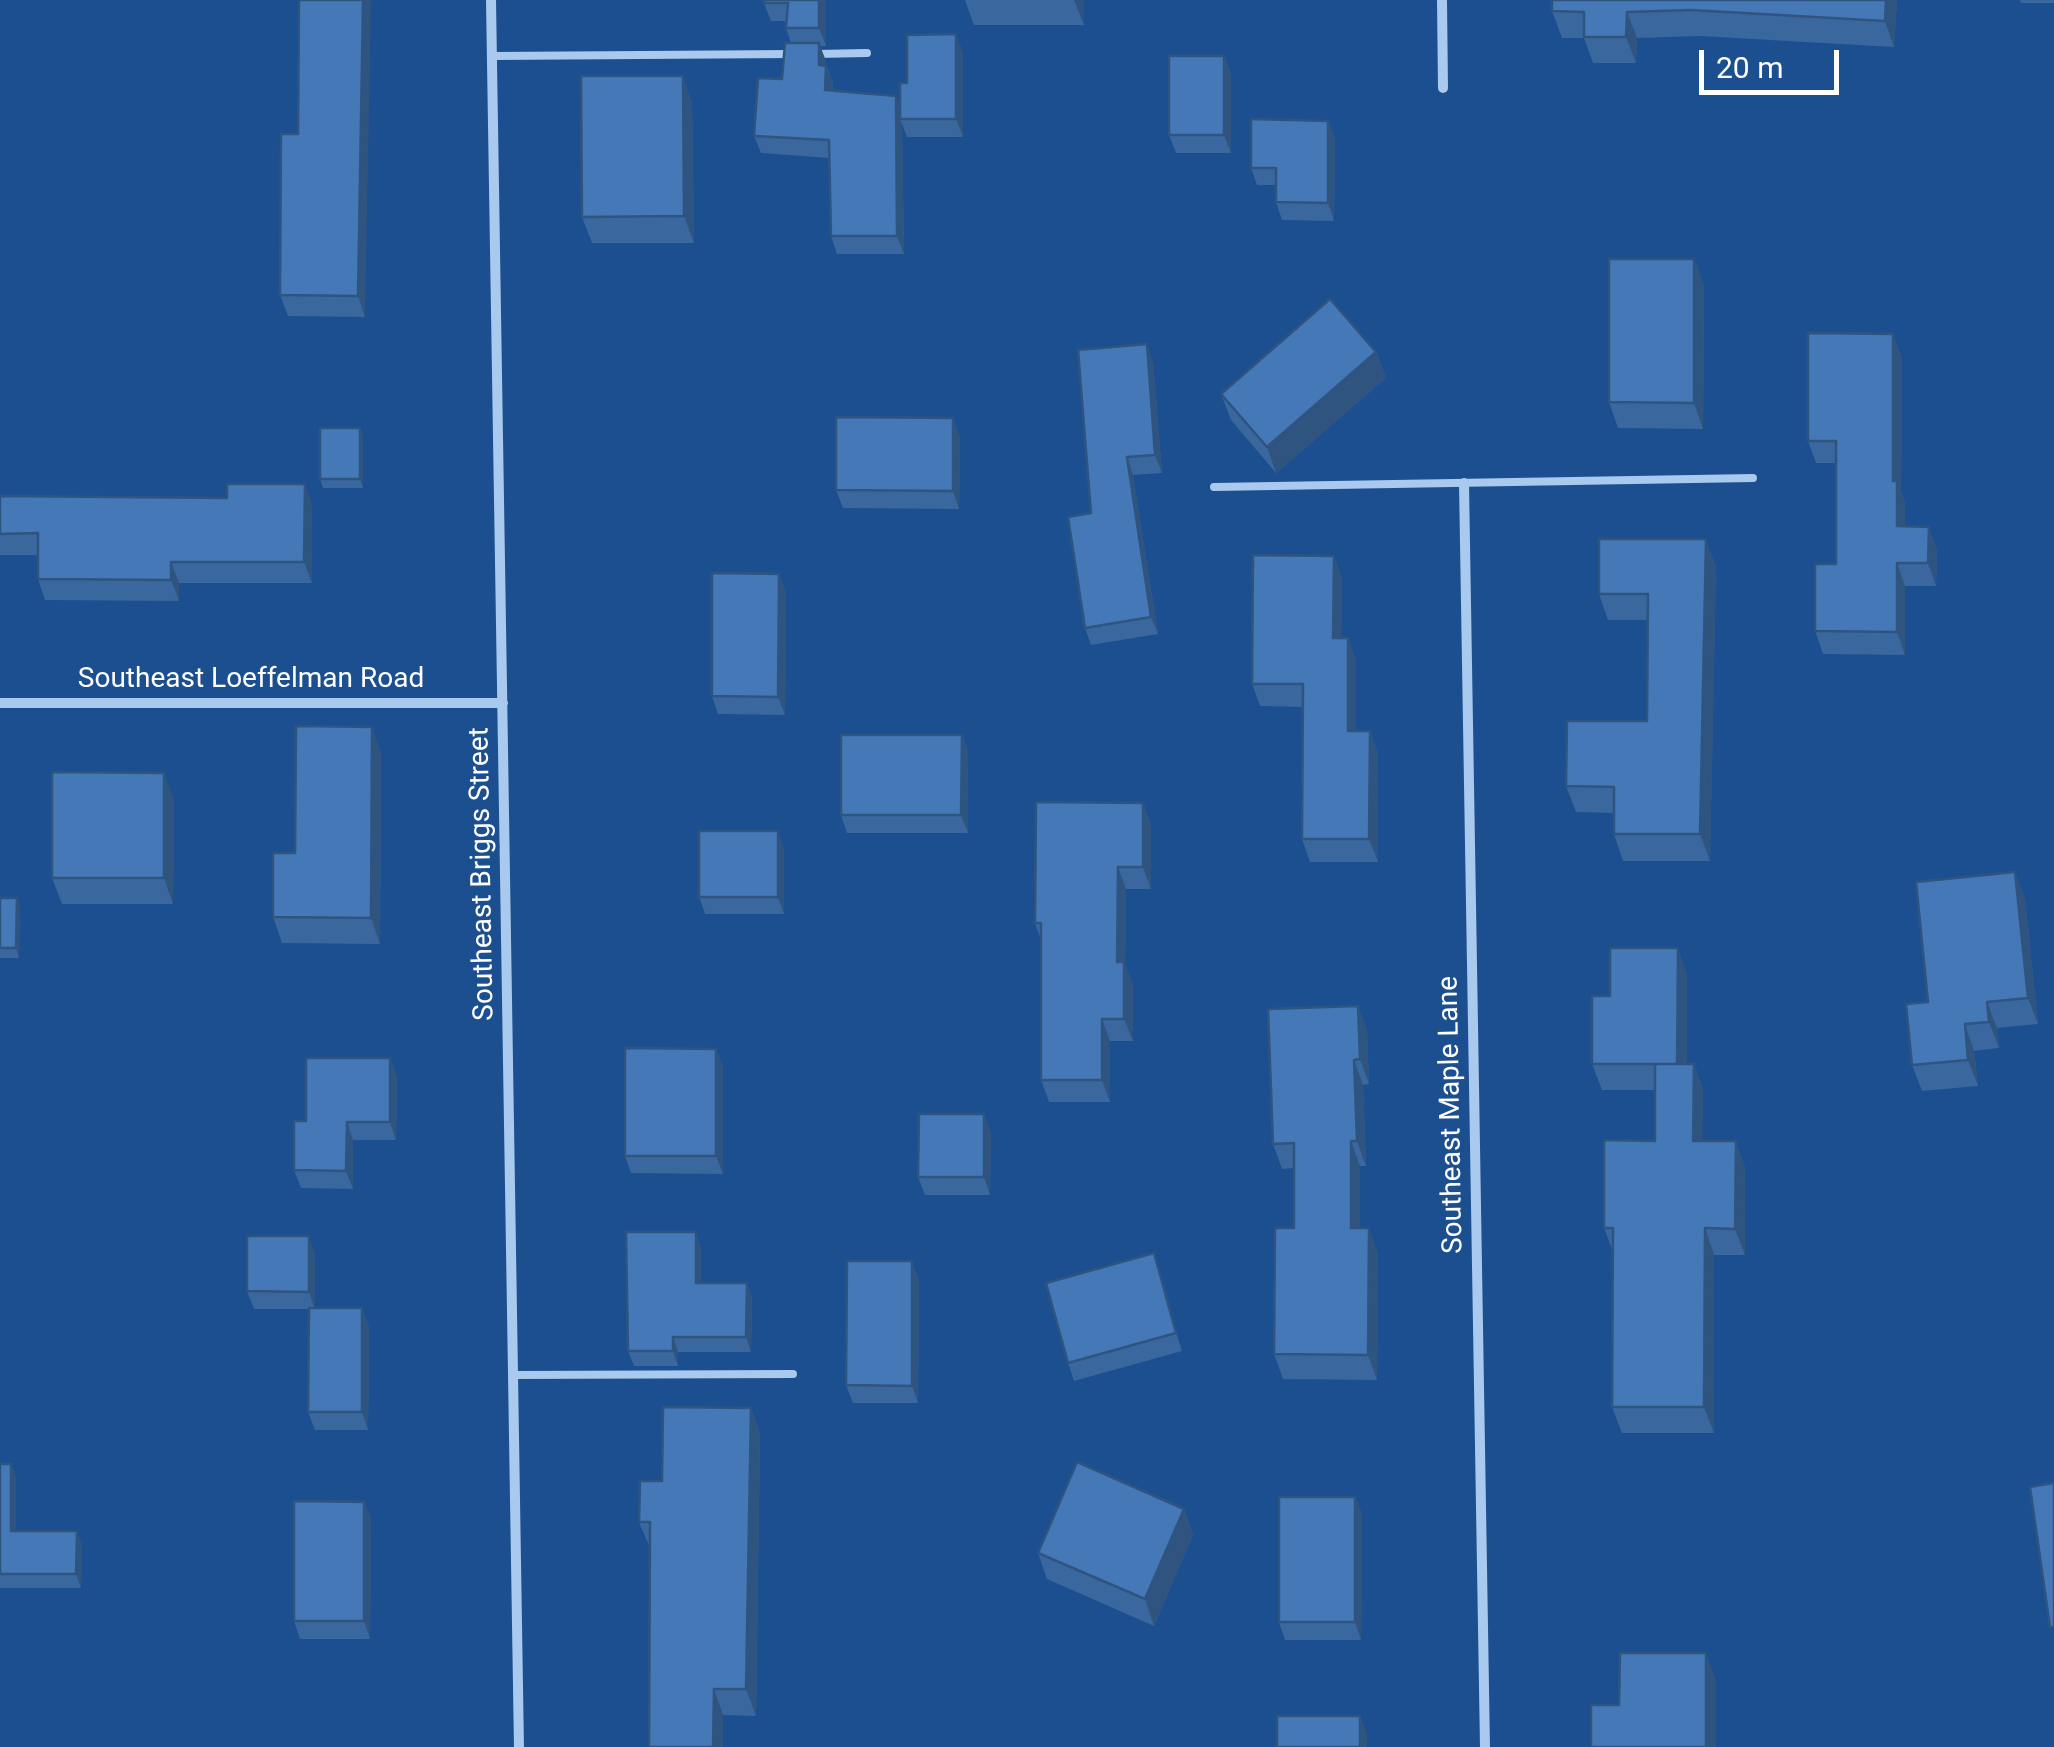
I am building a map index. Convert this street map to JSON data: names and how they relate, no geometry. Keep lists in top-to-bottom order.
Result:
{
  "streets": {
    "street": ["Southeast Loeffelman Road", "Southeast Briggs Street", "Southeast Maple Lane"]
  },
  "crossings": [
    ["Southeast Loeffelman Road", "Southeast Briggs Street"]
  ],
  "scale_bar": "20 m"
}
